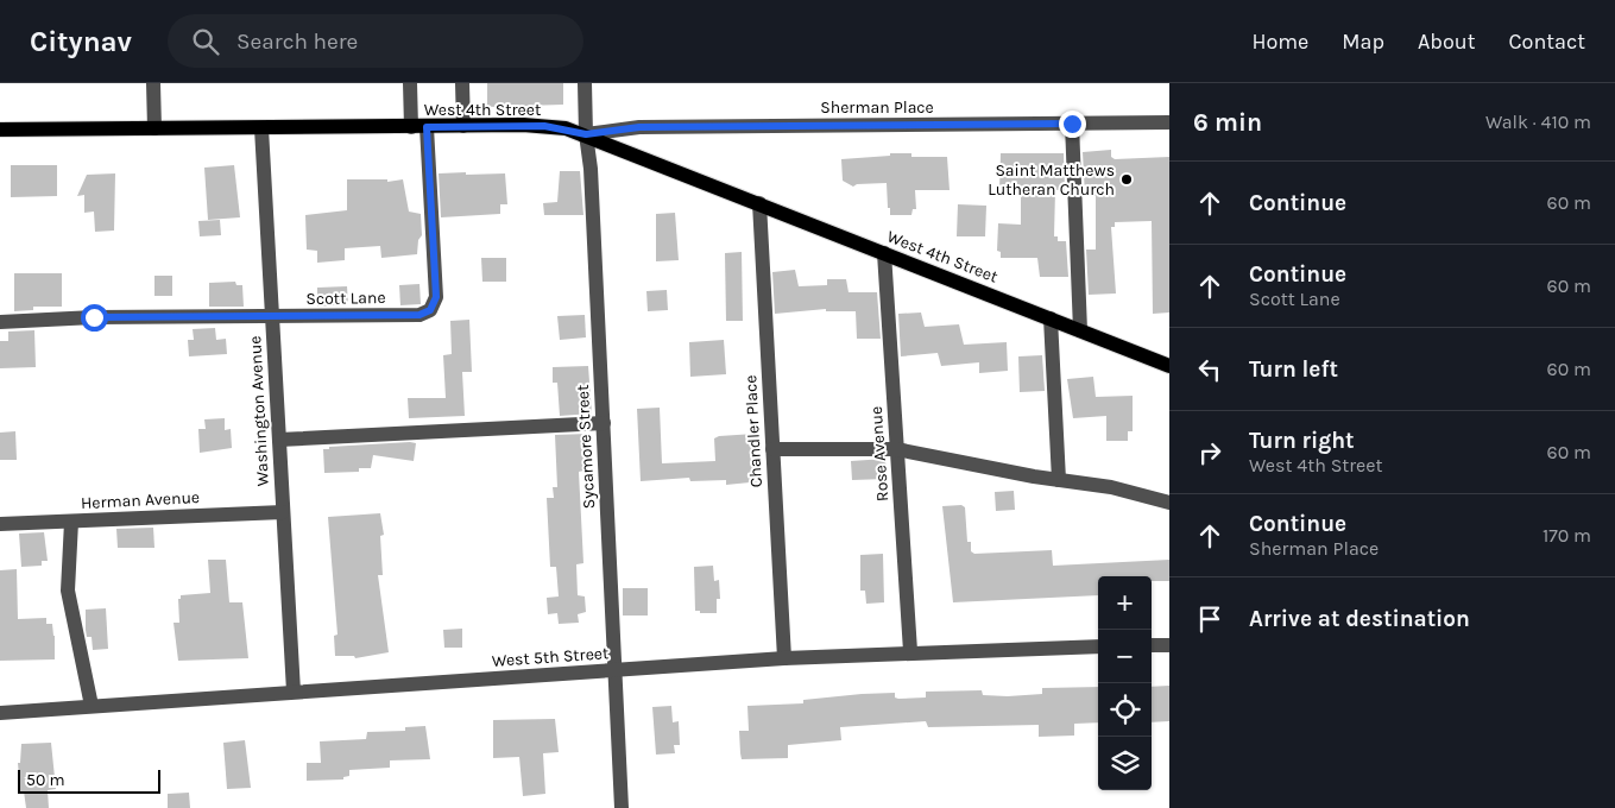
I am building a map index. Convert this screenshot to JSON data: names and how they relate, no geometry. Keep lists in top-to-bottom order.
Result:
{
  "streets": {
    "main road": ["West 4th Street"],
    "street": [
      "Sherman Place",
      "Scott Lane",
      "Washington Avenue",
      "Chandler Place",
      "Sycamore Street",
      "Rose Avenue",
      "Herman Avenue",
      "West 5th Street"
    ]
  },
  "crossings": [
    ["Sherman Place", "West 4th Street"],
    ["Sherman Place", "Sycamore Street"],
    ["West 4th Street", "Scott Lane"],
    ["West 4th Street", "Washington Avenue"],
    ["West 4th Street", "Chandler Place"],
    ["West 4th Street", "Sycamore Street"],
    ["West 4th Street", "Rose Avenue"],
    ["Scott Lane", "Washington Avenue"],
    ["Washington Avenue", "Herman Avenue"],
    ["Washington Avenue", "West 5th Street"],
    ["Chandler Place", "West 5th Street"],
    ["Sycamore Street", "West 5th Street"],
    ["Rose Avenue", "West 5th Street"]
  ],
  "places": ["Saint Matthews Lutheran Church"],
  "scale_bar": "50 m",
  "page": {
    "header": "Citynav",
    "search": "Search here",
    "nav": [
      "Home",
      "Map",
      "About",
      "Contact"
    ],
    "heading": ["6 min", "Walk · 410 m"],
    "list": [
      ["Continue", "60 m"],
      ["Continue", "Scott Lane", "60 m"],
      ["Turn left", "60 m"],
      ["Turn right", "West 4th Street", "60 m"],
      ["Continue", "Sherman Place", "170 m"],
      "Arrive at destination"
    ],
    "map_buttons": ["+", "−"],
    "scale": "50 m"
  }
}
